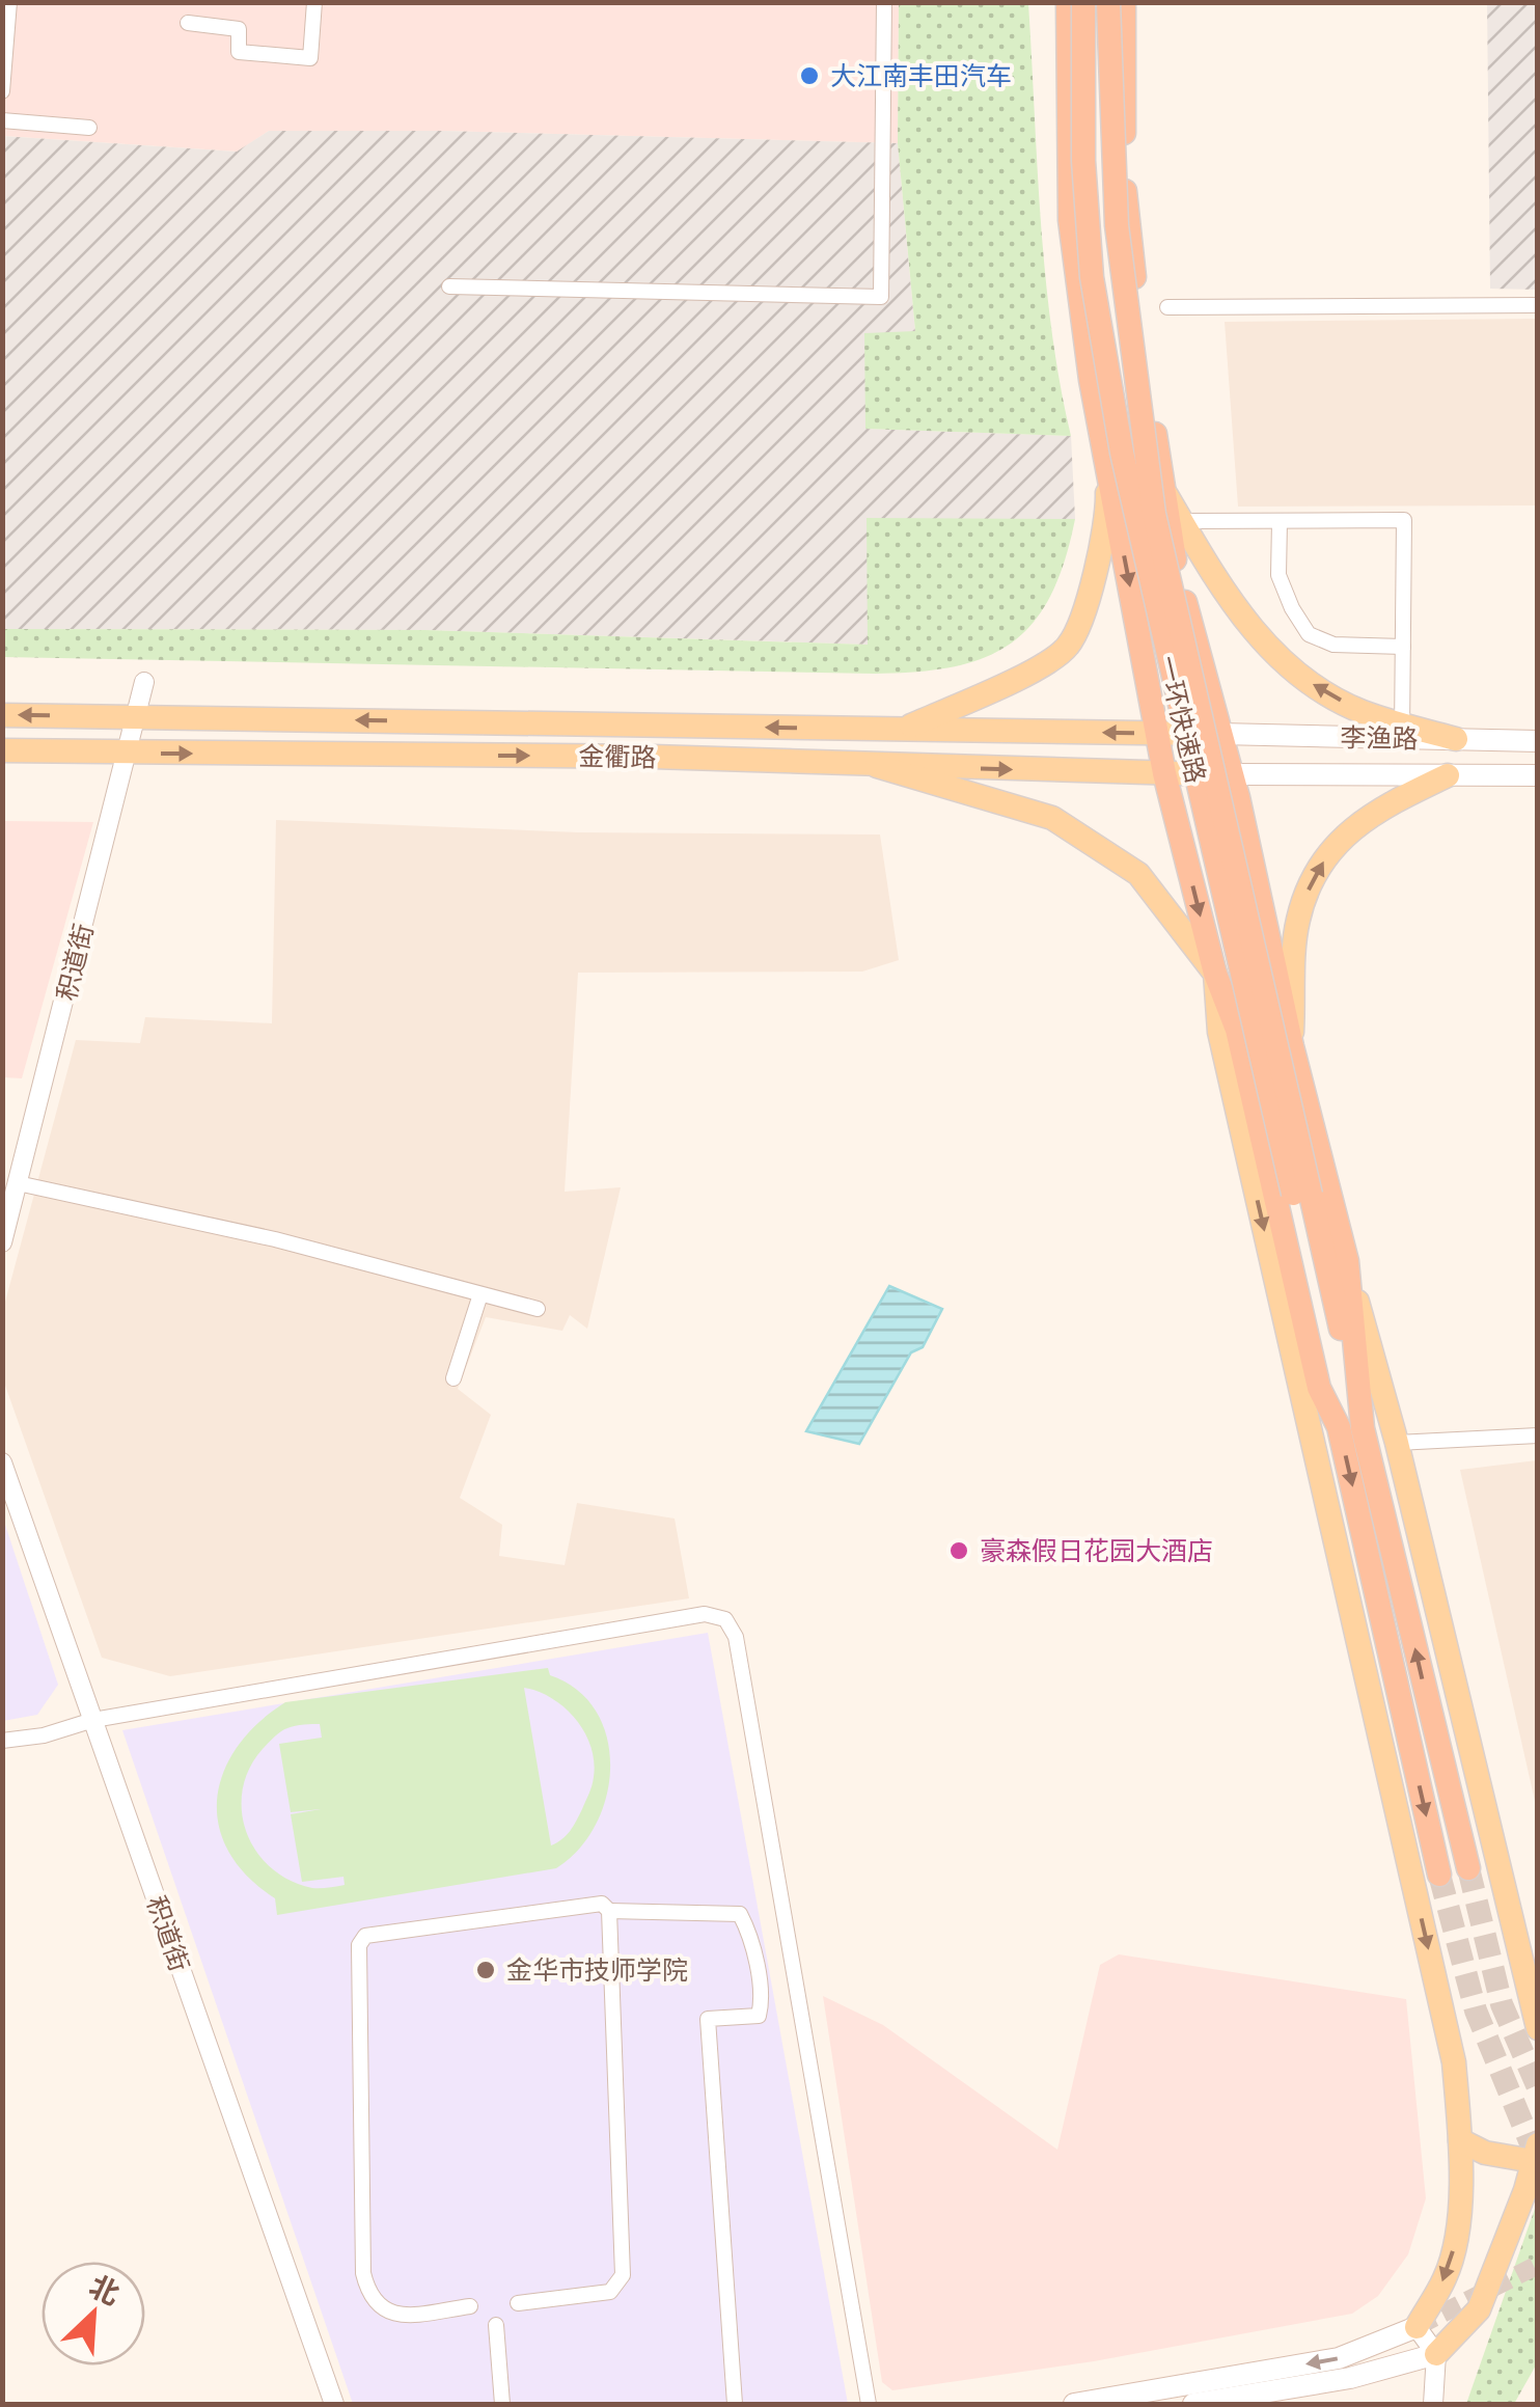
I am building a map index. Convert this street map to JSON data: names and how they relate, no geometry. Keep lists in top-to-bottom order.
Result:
{
  "streets": {
    "highway": ["一环快速路"],
    "main road": ["李渔路", "金衢路"],
    "street": ["积道街"]
  },
  "crossings": [
    ["李渔路", "金衢路"],
    ["金衢路", "积道街"]
  ],
  "places": ["大江南丰田汽车", "豪森假日花园大酒店", "金华市技师学院"],
  "north": "top right"
}
